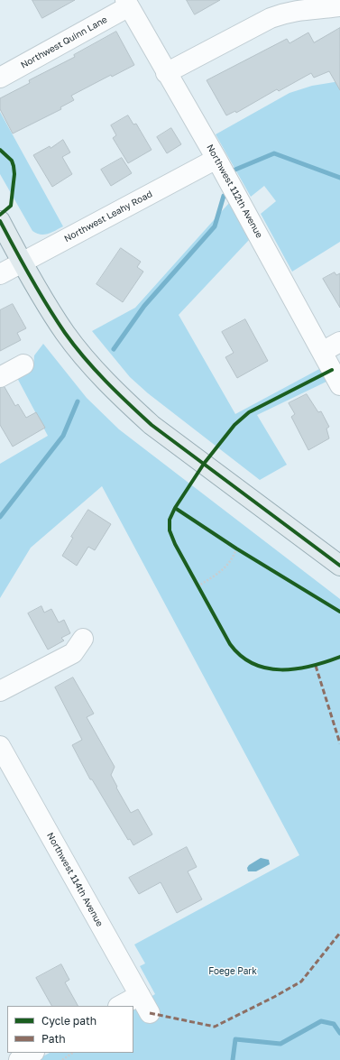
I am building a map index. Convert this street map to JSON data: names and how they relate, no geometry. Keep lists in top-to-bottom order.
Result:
{
  "streets": {
    "street": [
      "Northwest Quinn Lane",
      "Northwest 112th Avenue",
      "Northwest Leahy Road",
      "Northwest 114th Avenue"
    ]
  },
  "crossings": [
    ["Northwest Quinn Lane", "Northwest 112th Avenue"],
    ["Northwest 112th Avenue", "Northwest Leahy Road"]
  ],
  "parks": ["Foege Park"],
  "legend": ["Cycle path", "Path"]
}
